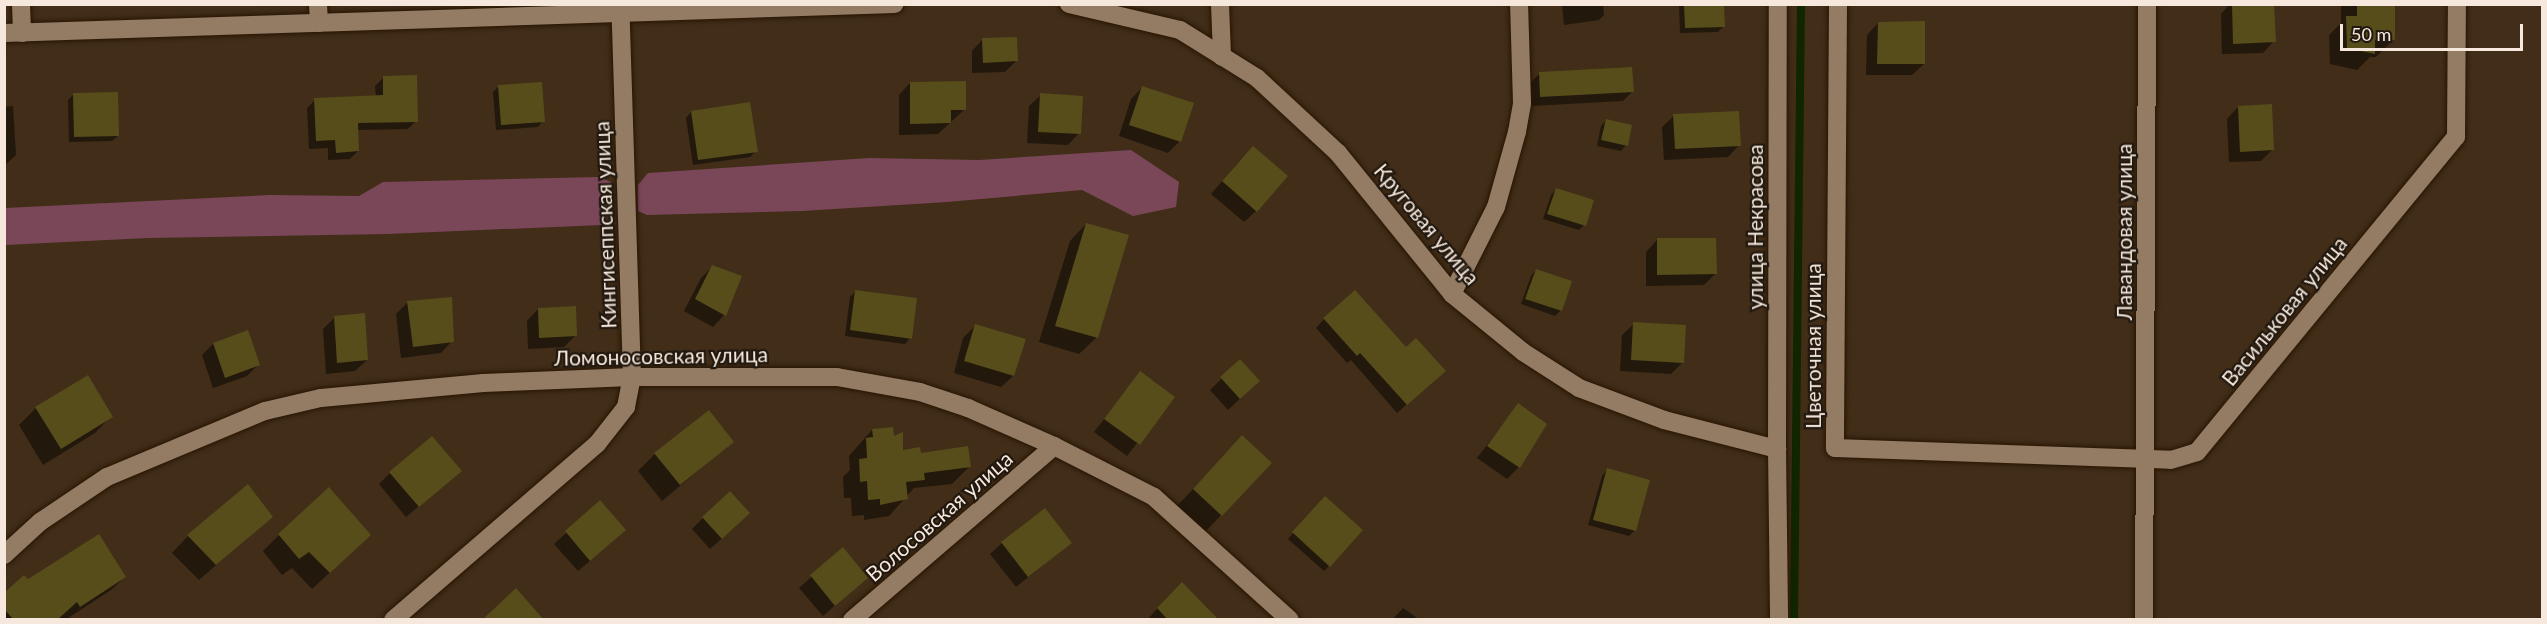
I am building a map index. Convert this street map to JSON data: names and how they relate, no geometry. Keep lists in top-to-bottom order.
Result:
{
  "streets": {
    "street": [
      "Круговая улица",
      "Кингисеппская улица",
      "улица Некрасова",
      "Лавандовая улица",
      "Васильковая улица",
      "Цветочная улица",
      "Ломоносовская улица",
      "Волосовская улица"
    ]
  },
  "crossings": [
    ["Круговая улица", "улица Некрасова"],
    ["Кингисеппская улица", "Ломоносовская улица"],
    ["Лавандовая улица", "Васильковая улица"],
    ["Лавандовая улица", "Цветочная улица"],
    ["Васильковая улица", "Цветочная улица"],
    ["Ломоносовская улица", "Волосовская улица"]
  ],
  "scale_bar": "50 m"
}
